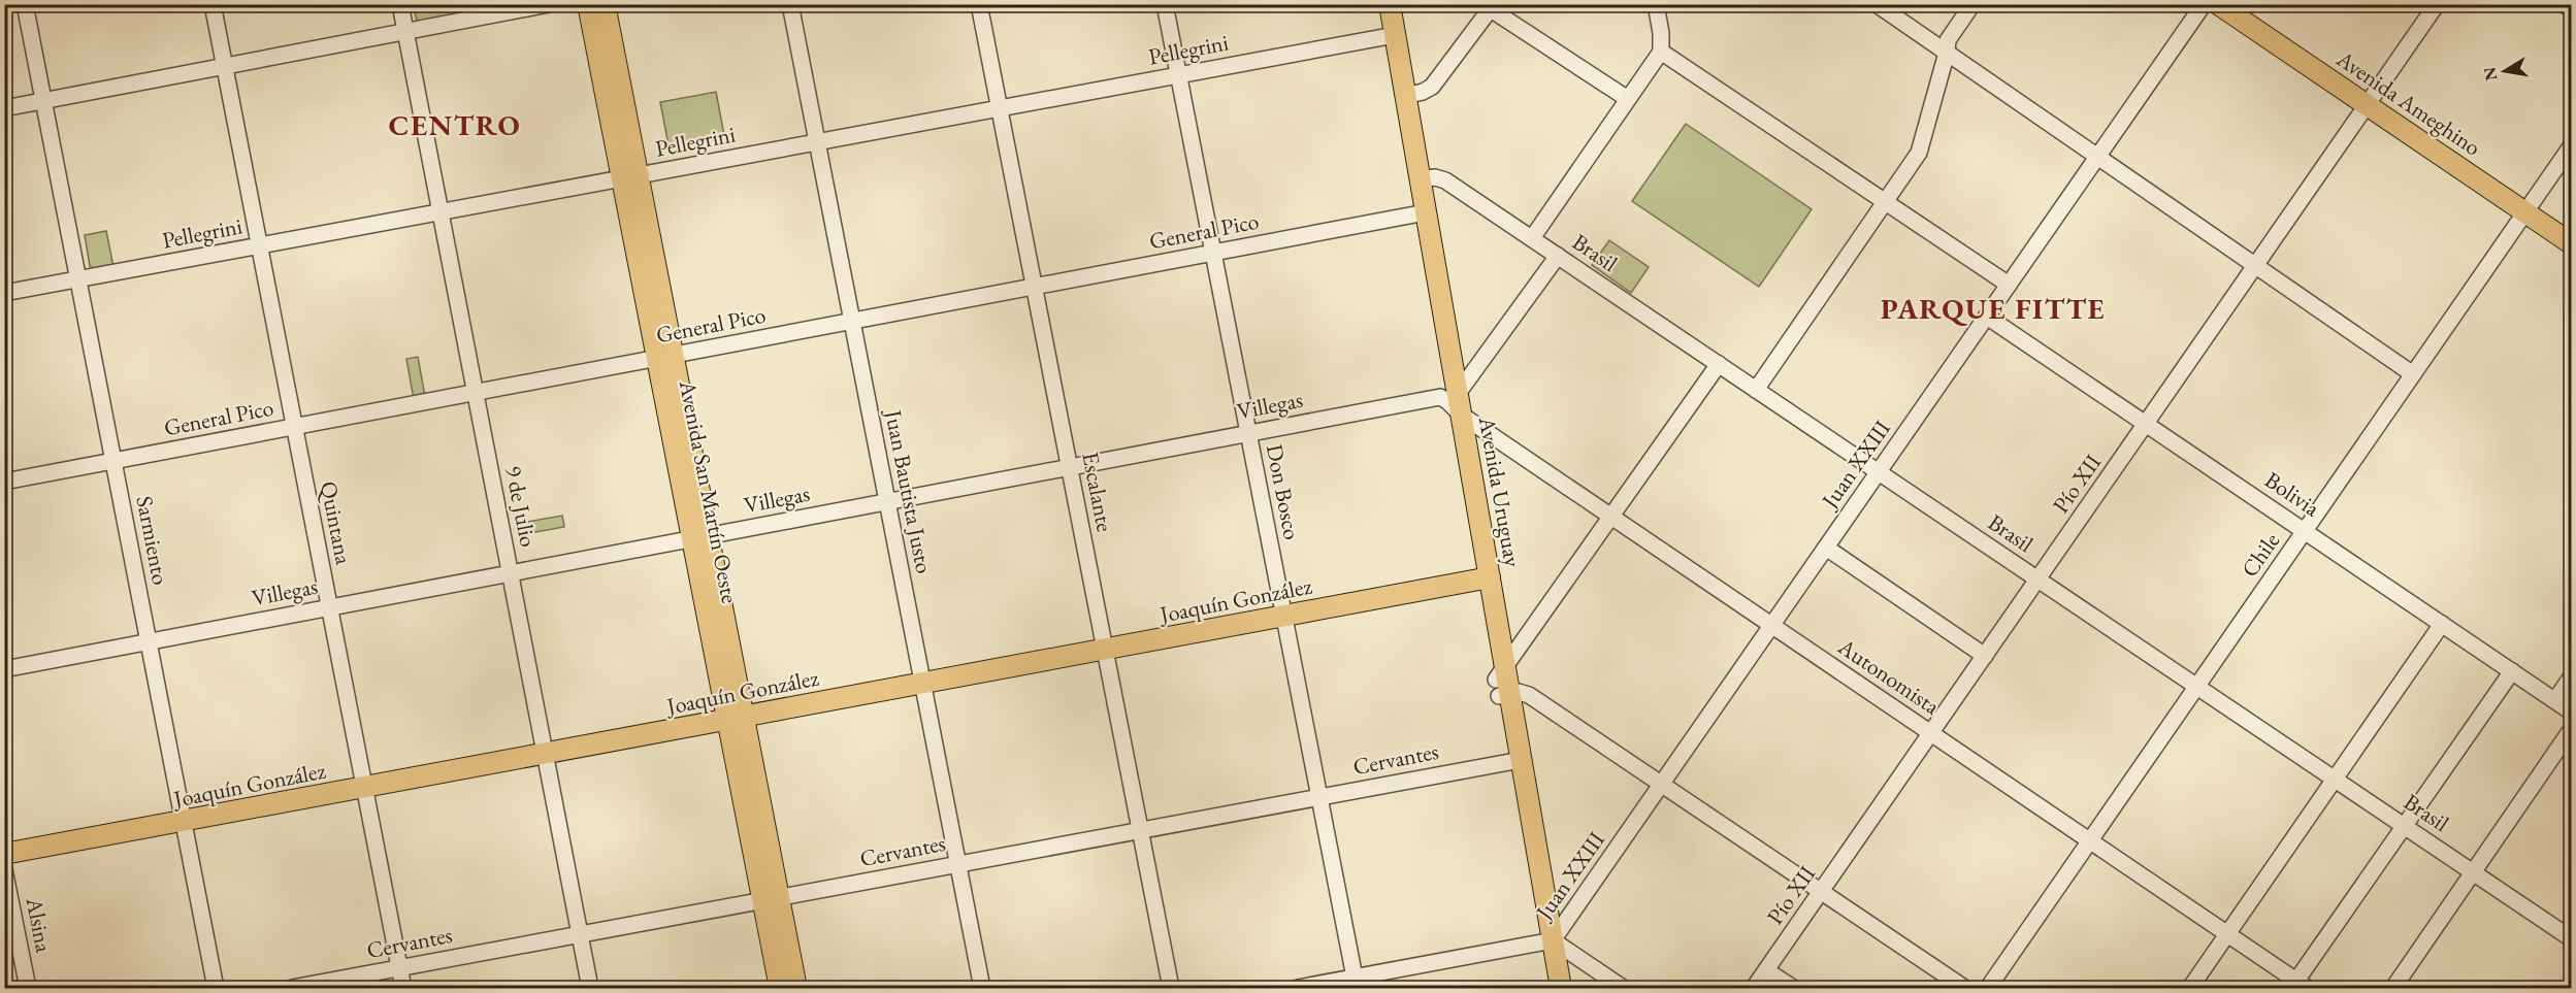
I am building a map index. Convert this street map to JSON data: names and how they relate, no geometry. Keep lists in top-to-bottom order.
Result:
{
  "streets": {
    "main road": [
      "Avenida Ameghino",
      "Avenida San Martín Oeste",
      "Avenida Uruguay",
      "Joaquín González"
    ],
    "street": [
      "Pellegrini",
      "General Pico",
      "Brasil",
      "Villegas",
      "Juan XXIII",
      "Pío XII",
      "Juan Bautista Justo",
      "Escalante",
      "Don Bosco",
      "Bolivia",
      "9 de Julio",
      "Quintana",
      "Sarmiento",
      "Chile",
      "Autonomista",
      "Cervantes",
      "Alsina"
    ]
  },
  "crossings": [
    ["Pellegrini", "Avenida San Martín Oeste"],
    ["Pellegrini", "Juan Bautista Justo"],
    ["Pellegrini", "Escalante"],
    ["Pellegrini", "Don Bosco"],
    ["Pellegrini", "Avenida Uruguay"],
    ["Pellegrini", "9 de Julio"],
    ["Pellegrini", "Quintana"],
    ["Pellegrini", "Sarmiento"],
    ["Avenida Ameghino", "Pío XII"],
    ["Avenida Ameghino", "Chile"],
    ["General Pico", "Avenida San Martín Oeste"],
    ["General Pico", "Juan Bautista Justo"],
    ["General Pico", "Escalante"],
    ["General Pico", "Don Bosco"],
    ["General Pico", "Avenida Uruguay"],
    ["General Pico", "9 de Julio"],
    ["General Pico", "Quintana"],
    ["General Pico", "Sarmiento"],
    ["Brasil", "Juan XXIII"],
    ["Brasil", "Pío XII"],
    ["Brasil", "Avenida Uruguay"],
    ["Brasil", "Chile"],
    ["Villegas", "Avenida San Martín Oeste"],
    ["Villegas", "Juan Bautista Justo"],
    ["Villegas", "Escalante"],
    ["Villegas", "Don Bosco"],
    ["Villegas", "Avenida Uruguay"],
    ["Villegas", "9 de Julio"],
    ["Villegas", "Quintana"],
    ["Villegas", "Sarmiento"],
    ["Villegas", "Autonomista"],
    ["Juan XXIII", "Avenida Uruguay"],
    ["Juan XXIII", "Bolivia"],
    ["Juan XXIII", "Autonomista"],
    ["Pío XII", "Bolivia"],
    ["Pío XII", "Autonomista"],
    ["Avenida San Martín Oeste", "Joaquín González"],
    ["Avenida San Martín Oeste", "Cervantes"],
    ["Juan Bautista Justo", "Joaquín González"],
    ["Juan Bautista Justo", "Cervantes"],
    ["Escalante", "Joaquín González"],
    ["Escalante", "Cervantes"],
    ["Don Bosco", "Joaquín González"],
    ["Don Bosco", "Cervantes"],
    ["Avenida Uruguay", "Joaquín González"],
    ["Avenida Uruguay", "Autonomista"],
    ["Avenida Uruguay", "Cervantes"],
    ["Bolivia", "Chile"],
    ["9 de Julio", "Joaquín González"],
    ["9 de Julio", "Cervantes"],
    ["Quintana", "Joaquín González"],
    ["Quintana", "Cervantes"],
    ["Sarmiento", "Joaquín González"],
    ["Chile", "Autonomista"]
  ],
  "districts": ["CENTRO", "PARQUE FITTE"],
  "north": "left"
}
